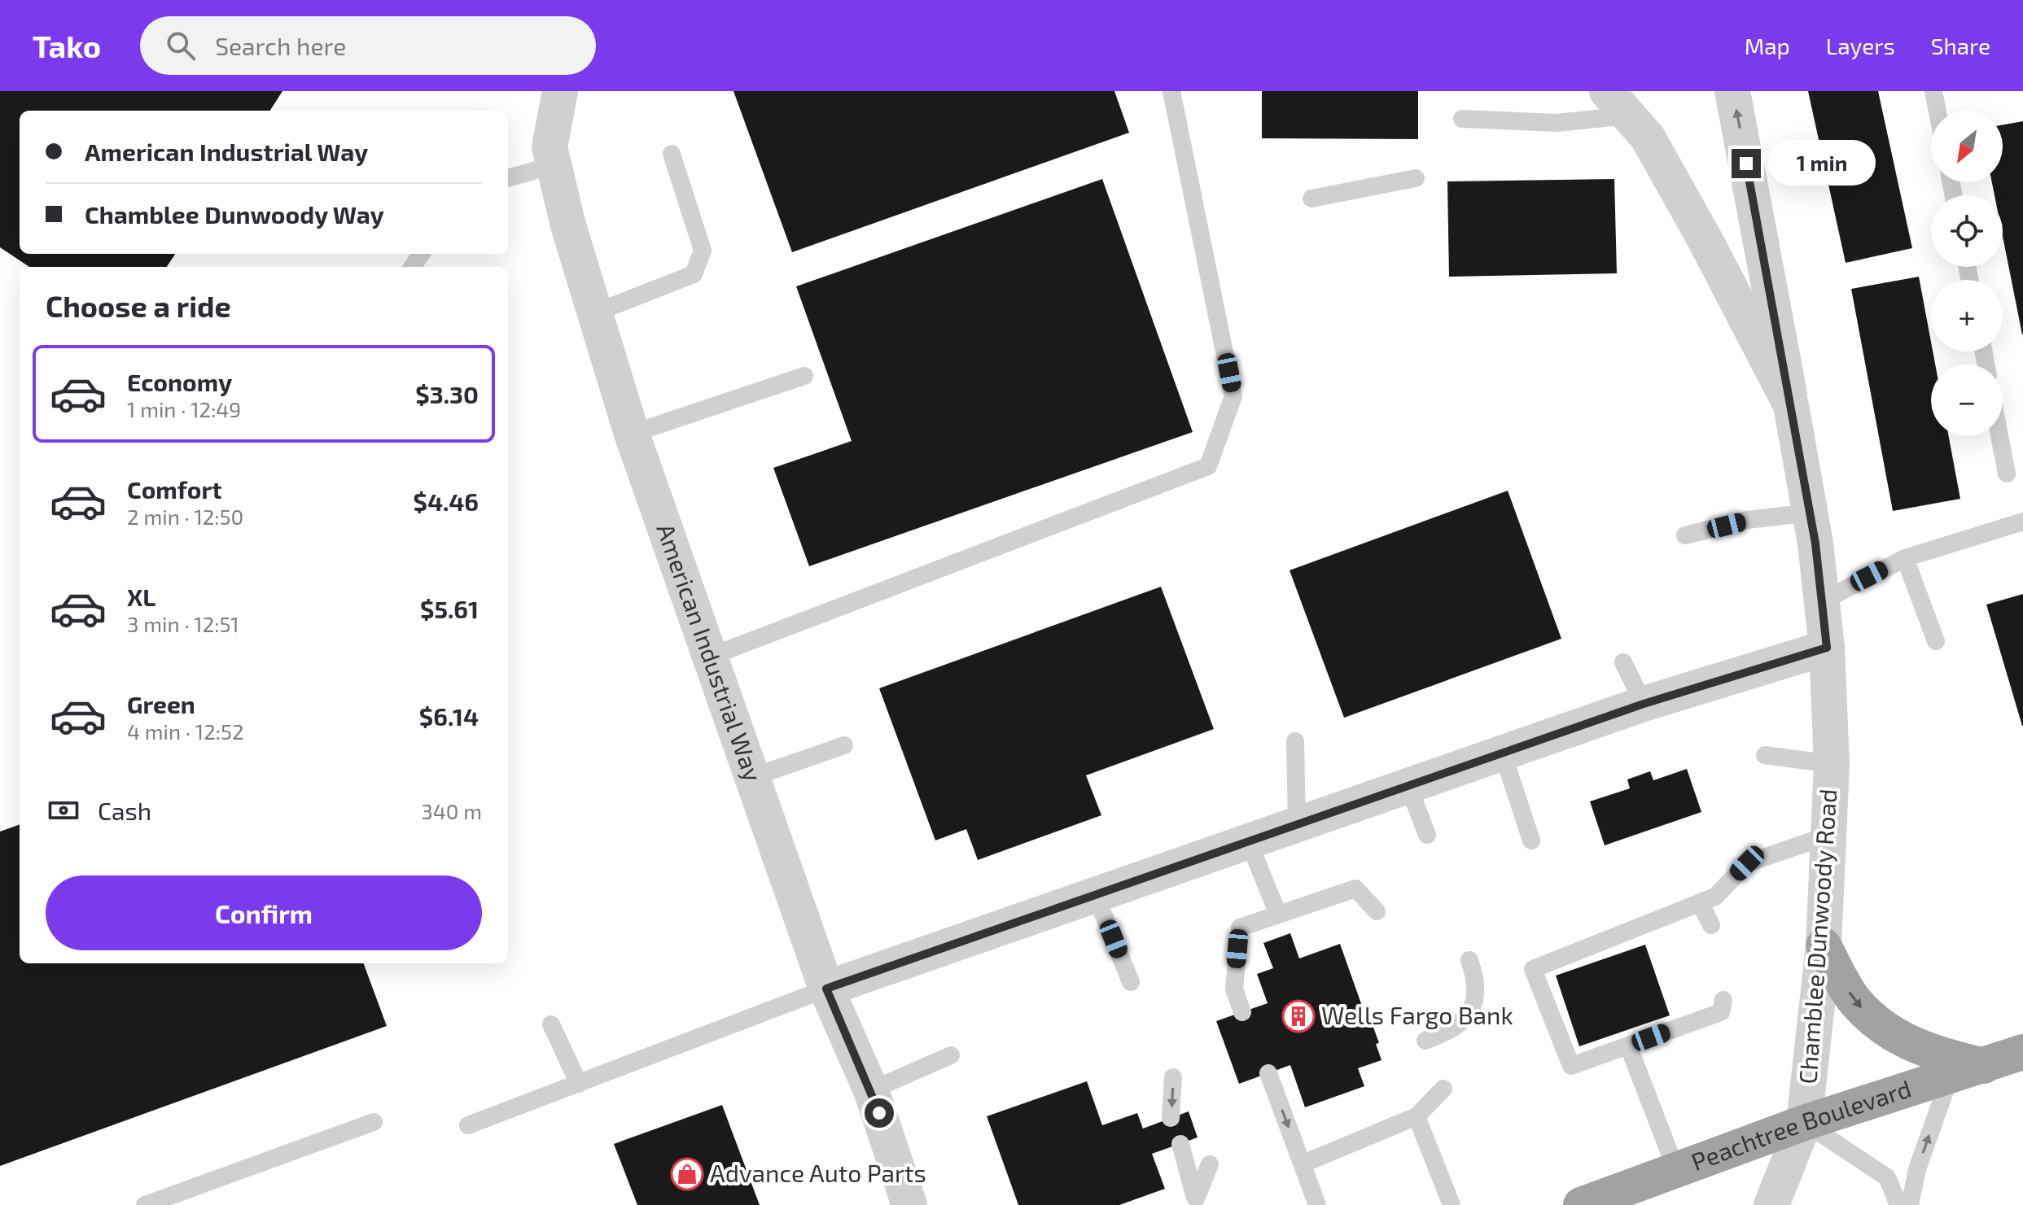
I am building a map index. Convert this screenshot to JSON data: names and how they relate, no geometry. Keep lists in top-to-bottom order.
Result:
{
  "streets": {
    "highway": ["Peachtree Boulevard"],
    "street": ["American Industrial Way", "Chamblee Dunwoody Road"]
  },
  "crossings": [
    ["Chamblee Dunwoody Road", "Peachtree Boulevard"]
  ],
  "places": {
    "building": ["Wells Fargo Bank"],
    "shop": ["Advance Auto Parts"]
  },
  "north": "bottom left",
  "page": {
    "header": "Tako",
    "search": "Search here",
    "nav": ["Map", "Layers", "Share"],
    "map_buttons": ["+", "−"],
    "banner": ["American Industrial Way", "Chamblee Dunwoody Way"],
    "bubble": "1 min",
    "heading": "Choose a ride",
    "list": [
      {
        "name": "Economy",
        "note": "1 min · 12:49",
        "value": "$3.30"
      },
      {
        "name": "Comfort",
        "note": "2 min · 12:50",
        "value": "$4.46"
      },
      {
        "name": "XL",
        "note": "3 min · 12:51",
        "value": "$5.61"
      },
      {
        "name": "Green",
        "note": "4 min · 12:52",
        "value": "$6.14"
      }
    ],
    "pay": ["Cash", "340 m"],
    "buttons": "Confirm"
  }
}
